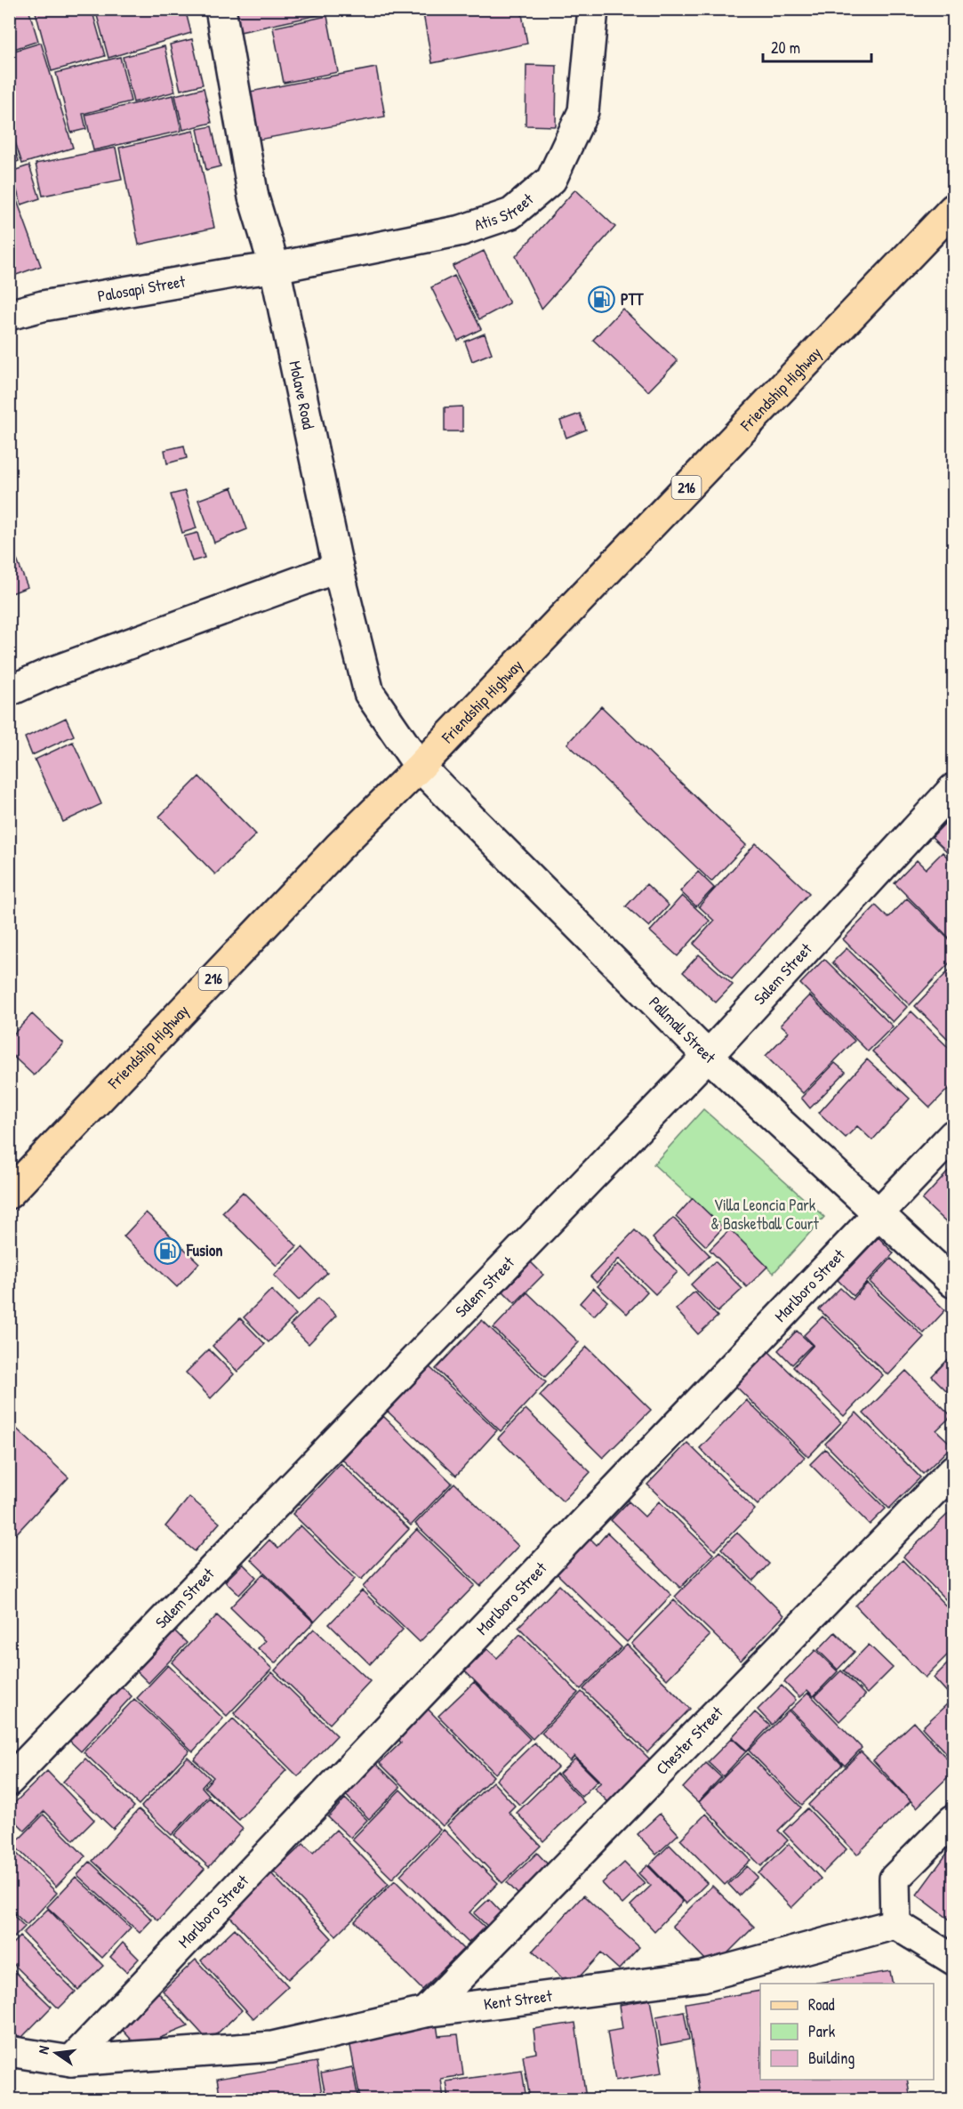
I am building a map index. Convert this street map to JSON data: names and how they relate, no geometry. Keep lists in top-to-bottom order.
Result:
{
  "streets": {
    "main road": ["Friendship Highway", "216"],
    "street": [
      "Atis Street",
      "Palosapi Street",
      "Molave Road",
      "Salem Street",
      "Pallmall Street",
      "Marlboro Street",
      "Chester Street",
      "Kent Street"
    ]
  },
  "crossings": [
    ["Atis Street", "Palosapi Street"],
    ["Atis Street", "Molave Road"],
    ["Palosapi Street", "Molave Road"],
    ["Friendship Highway", "Molave Road"],
    ["Friendship Highway", "Pallmall Street"],
    ["Molave Road", "Pallmall Street"],
    ["Salem Street", "Pallmall Street"],
    ["Pallmall Street", "Marlboro Street"],
    ["Marlboro Street", "Kent Street"],
    ["Chester Street", "Kent Street"]
  ],
  "parks": ["Villa Leoncia Park & Basketball Court"],
  "places": {
    "fuel station": ["PTT", "Fusion"]
  },
  "legend": ["Road", "Park", "Building"],
  "scale_bar": "20 m",
  "north": "left"
}
